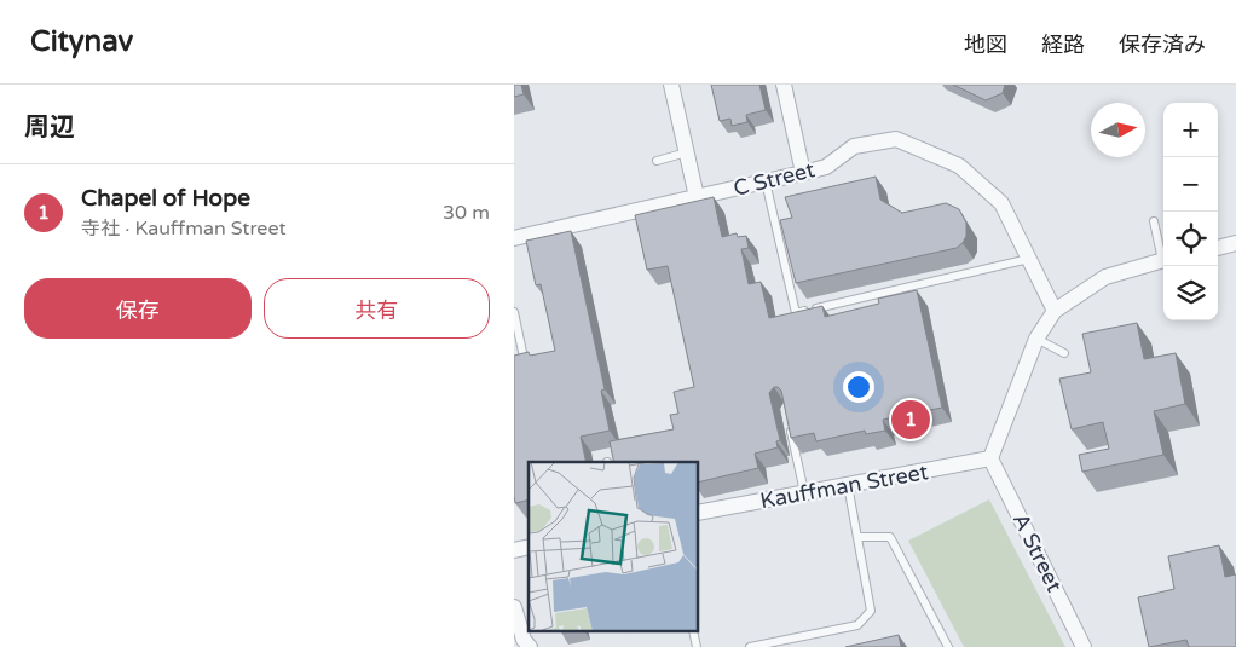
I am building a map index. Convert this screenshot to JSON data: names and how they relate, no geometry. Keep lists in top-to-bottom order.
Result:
{
  "streets": {
    "street": ["C Street", "Kauffman Street", "A Street"]
  },
  "crossings": [
    ["Kauffman Street", "A Street"]
  ],
  "north": "right",
  "page": {
    "header": "Citynav",
    "nav": ["地図", "経路", "保存済み"],
    "heading": "周辺",
    "map_buttons": ["+", "−"],
    "list": [
      {
        "mark": "1",
        "name": "Chapel of Hope",
        "note": "寺社 · Kauffman Street",
        "value": "30 m"
      }
    ],
    "buttons": ["保存", "共有"],
    "pins": "1"
  }
}
